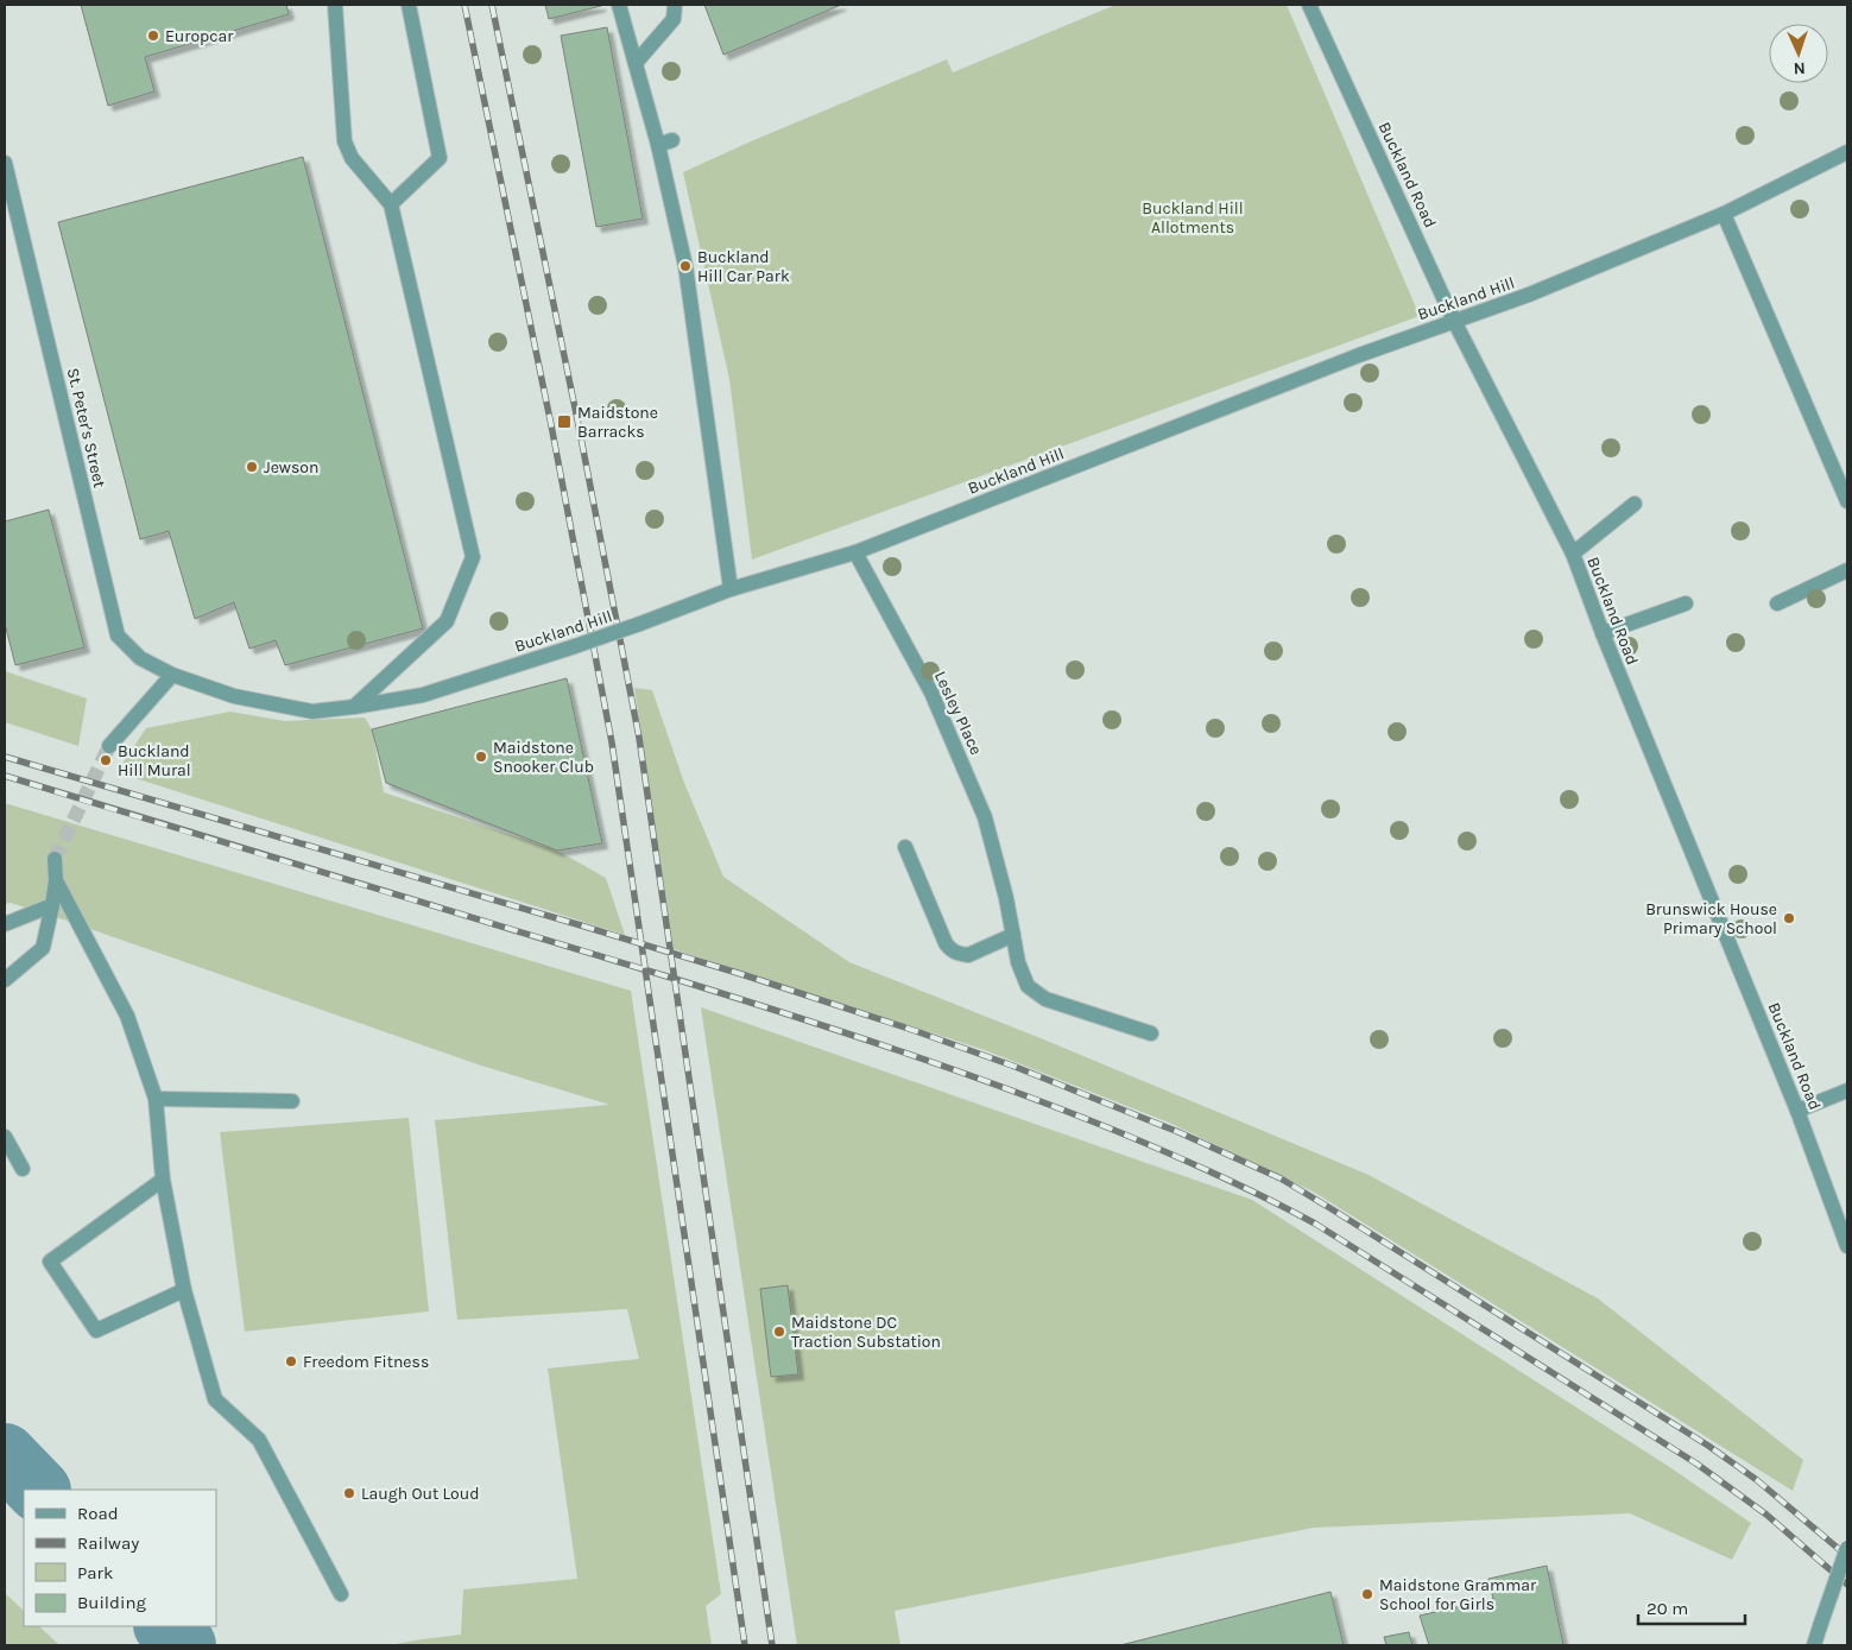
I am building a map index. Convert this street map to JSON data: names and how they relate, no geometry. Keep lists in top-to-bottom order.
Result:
{
  "streets": {
    "street": [
      "Buckland Road",
      "Buckland Hill",
      "St. Peter's Street",
      "Lesley Place"
    ]
  },
  "crossings": [
    ["Buckland Road", "Buckland Hill"],
    ["Buckland Hill", "St. Peter's Street"],
    ["Buckland Hill", "Lesley Place"]
  ],
  "parks": ["Buckland Hill Allotments"],
  "places": {
    "other": [
      "Europcar",
      "Buckland Hill Car Park",
      "Jewson",
      "Maidstone Snooker Club",
      "Buckland Hill Mural",
      "Brunswick House Primary School",
      "Maidstone DC Traction Substation",
      "Freedom Fitness",
      "Laugh Out Loud",
      "Maidstone Grammar School for Girls"
    ],
    "transit": ["Maidstone Barracks"]
  },
  "legend": [
    "Road",
    "Railway",
    "Park",
    "Building"
  ],
  "scale_bar": "20 m",
  "north": "bottom"
}
